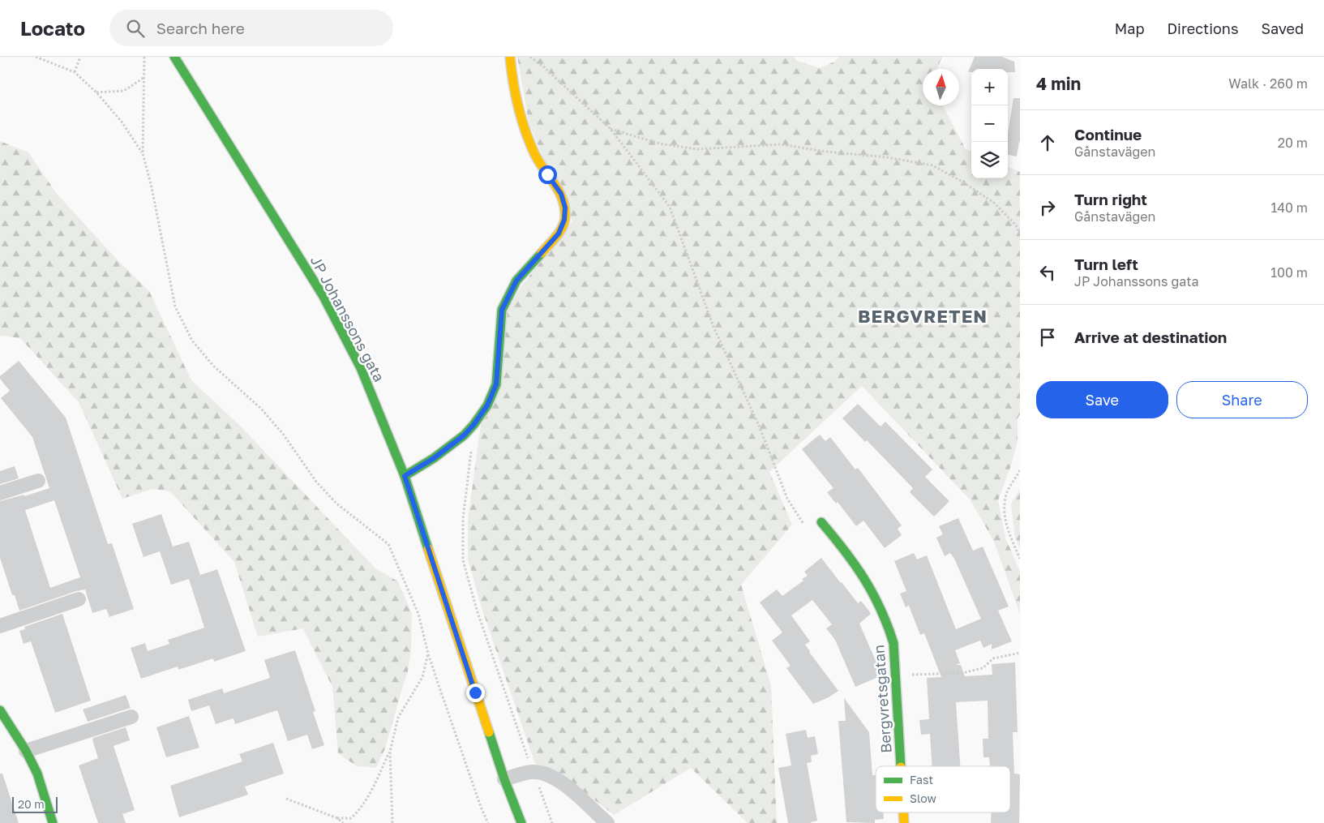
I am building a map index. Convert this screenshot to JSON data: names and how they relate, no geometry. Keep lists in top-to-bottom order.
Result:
{
  "streets": {
    "street": ["JP Johanssons gata", "Bergvretsgatan"]
  },
  "districts": ["BERGVRETEN"],
  "legend": ["Fast", "Slow"],
  "scale_bar": "20 m",
  "north": "top",
  "page": {
    "header": "Locato",
    "search": "Search here",
    "nav": ["Map", "Directions", "Saved"],
    "heading": ["4 min", "Walk · 260 m"],
    "map_buttons": ["+", "−"],
    "list": [
      ["Continue", "Gånstavägen", "20 m"],
      ["Turn right", "Gånstavägen", "140 m"],
      ["Turn left", "JP Johanssons gata", "100 m"],
      "Arrive at destination"
    ],
    "buttons": ["Save", "Share"],
    "scale": "20 m"
  }
}
